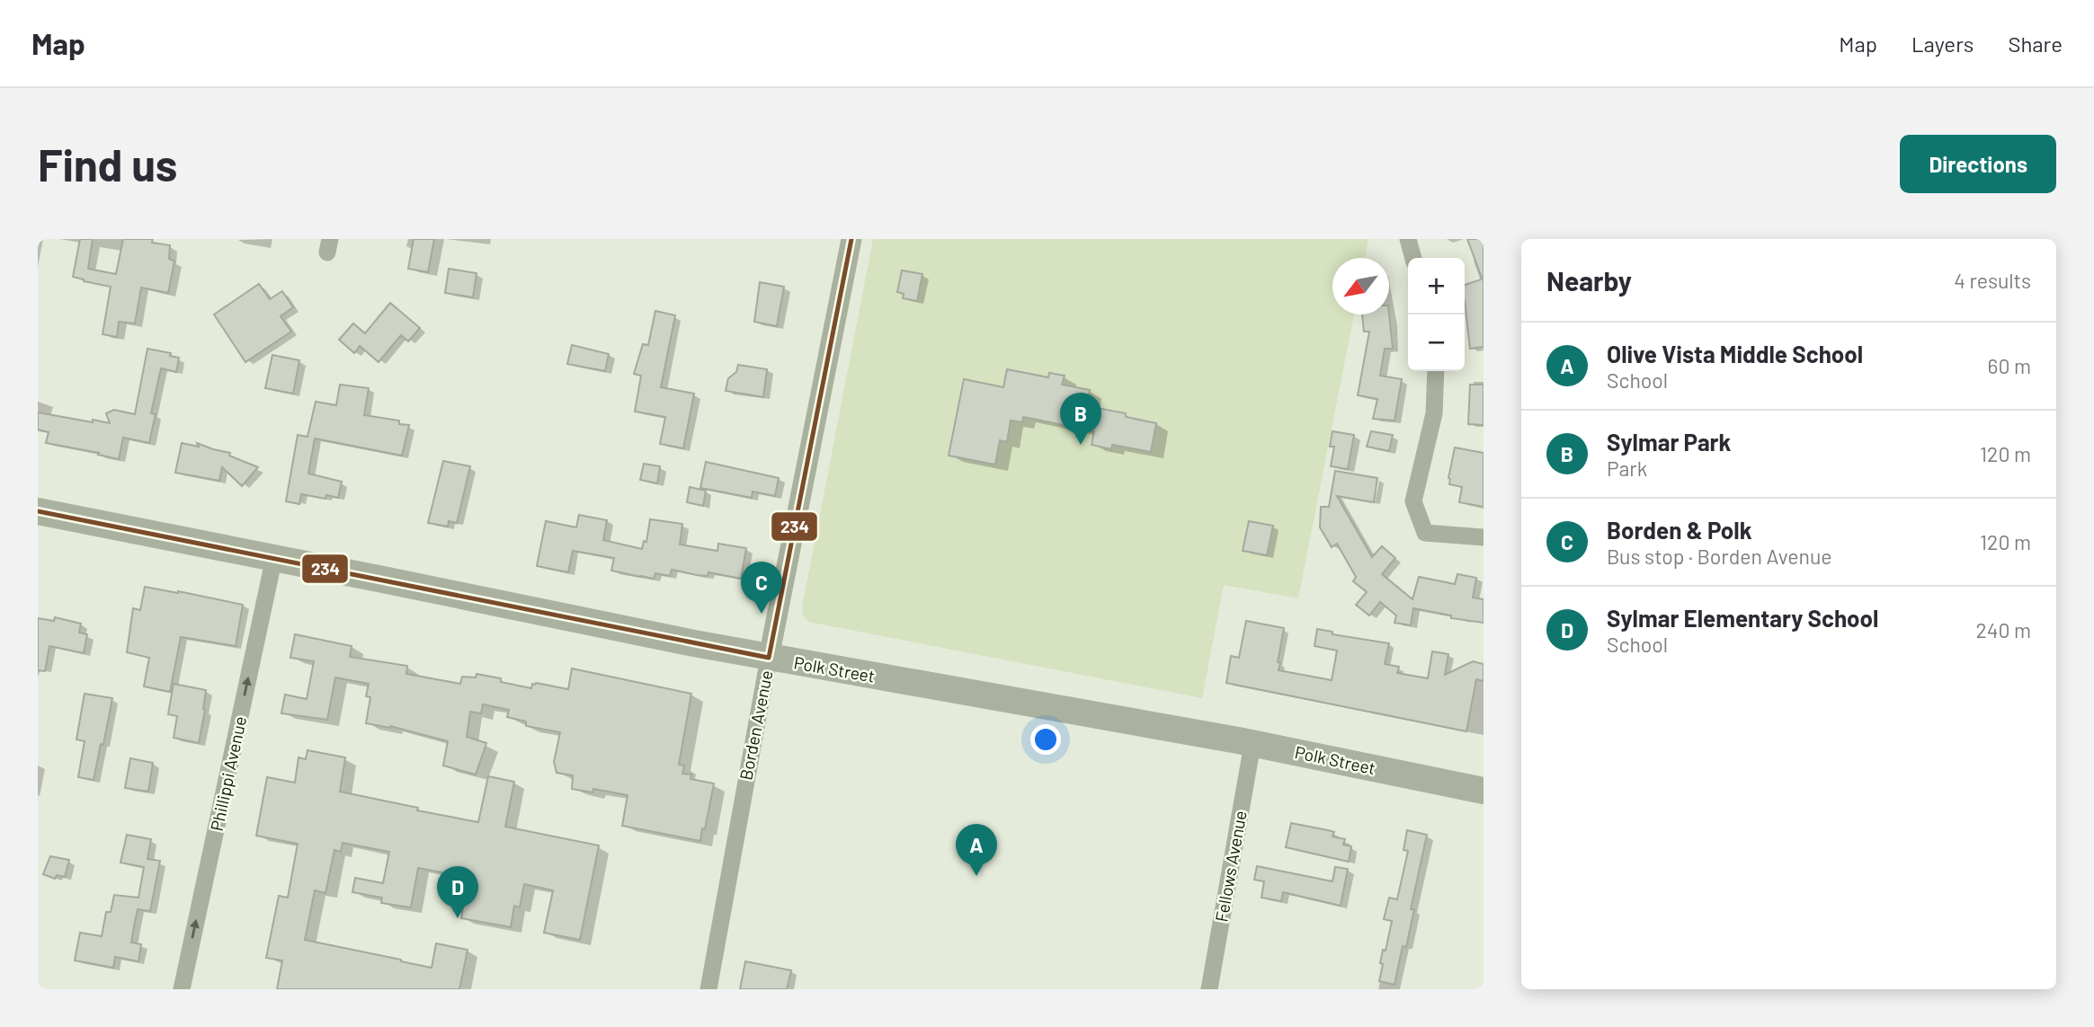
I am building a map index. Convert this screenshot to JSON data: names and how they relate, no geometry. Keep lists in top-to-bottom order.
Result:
{
  "streets": {
    "main road": ["Polk Street"],
    "street": ["Borden Avenue", "Phillippi Avenue", "Fellows Avenue"]
  },
  "crossings": [
    ["Polk Street", "Borden Avenue"],
    ["Polk Street", "Phillippi Avenue"],
    ["Polk Street", "Fellows Avenue"]
  ],
  "one_way": ["Phillippi Avenue"],
  "lines": ["transit line 234"],
  "north": "bottom left",
  "page": {
    "header": "Map",
    "nav": ["Map", "Layers", "Share"],
    "buttons": "Directions",
    "title": "Find us",
    "heading": ["Nearby", "4 results"],
    "map_buttons": ["+", "−"],
    "list": [
      {
        "mark": "A",
        "name": "Olive Vista Middle School",
        "note": "School",
        "value": "60 m"
      },
      {
        "mark": "B",
        "name": "Sylmar Park",
        "note": "Park",
        "value": "120 m"
      },
      {
        "mark": "C",
        "name": "Borden & Polk",
        "note": "Bus stop · Borden Avenue",
        "value": "120 m"
      },
      {
        "mark": "D",
        "name": "Sylmar Elementary School",
        "note": "School",
        "value": "240 m"
      }
    ],
    "pins": [
      "B",
      "C",
      "A",
      "D"
    ]
  }
}
